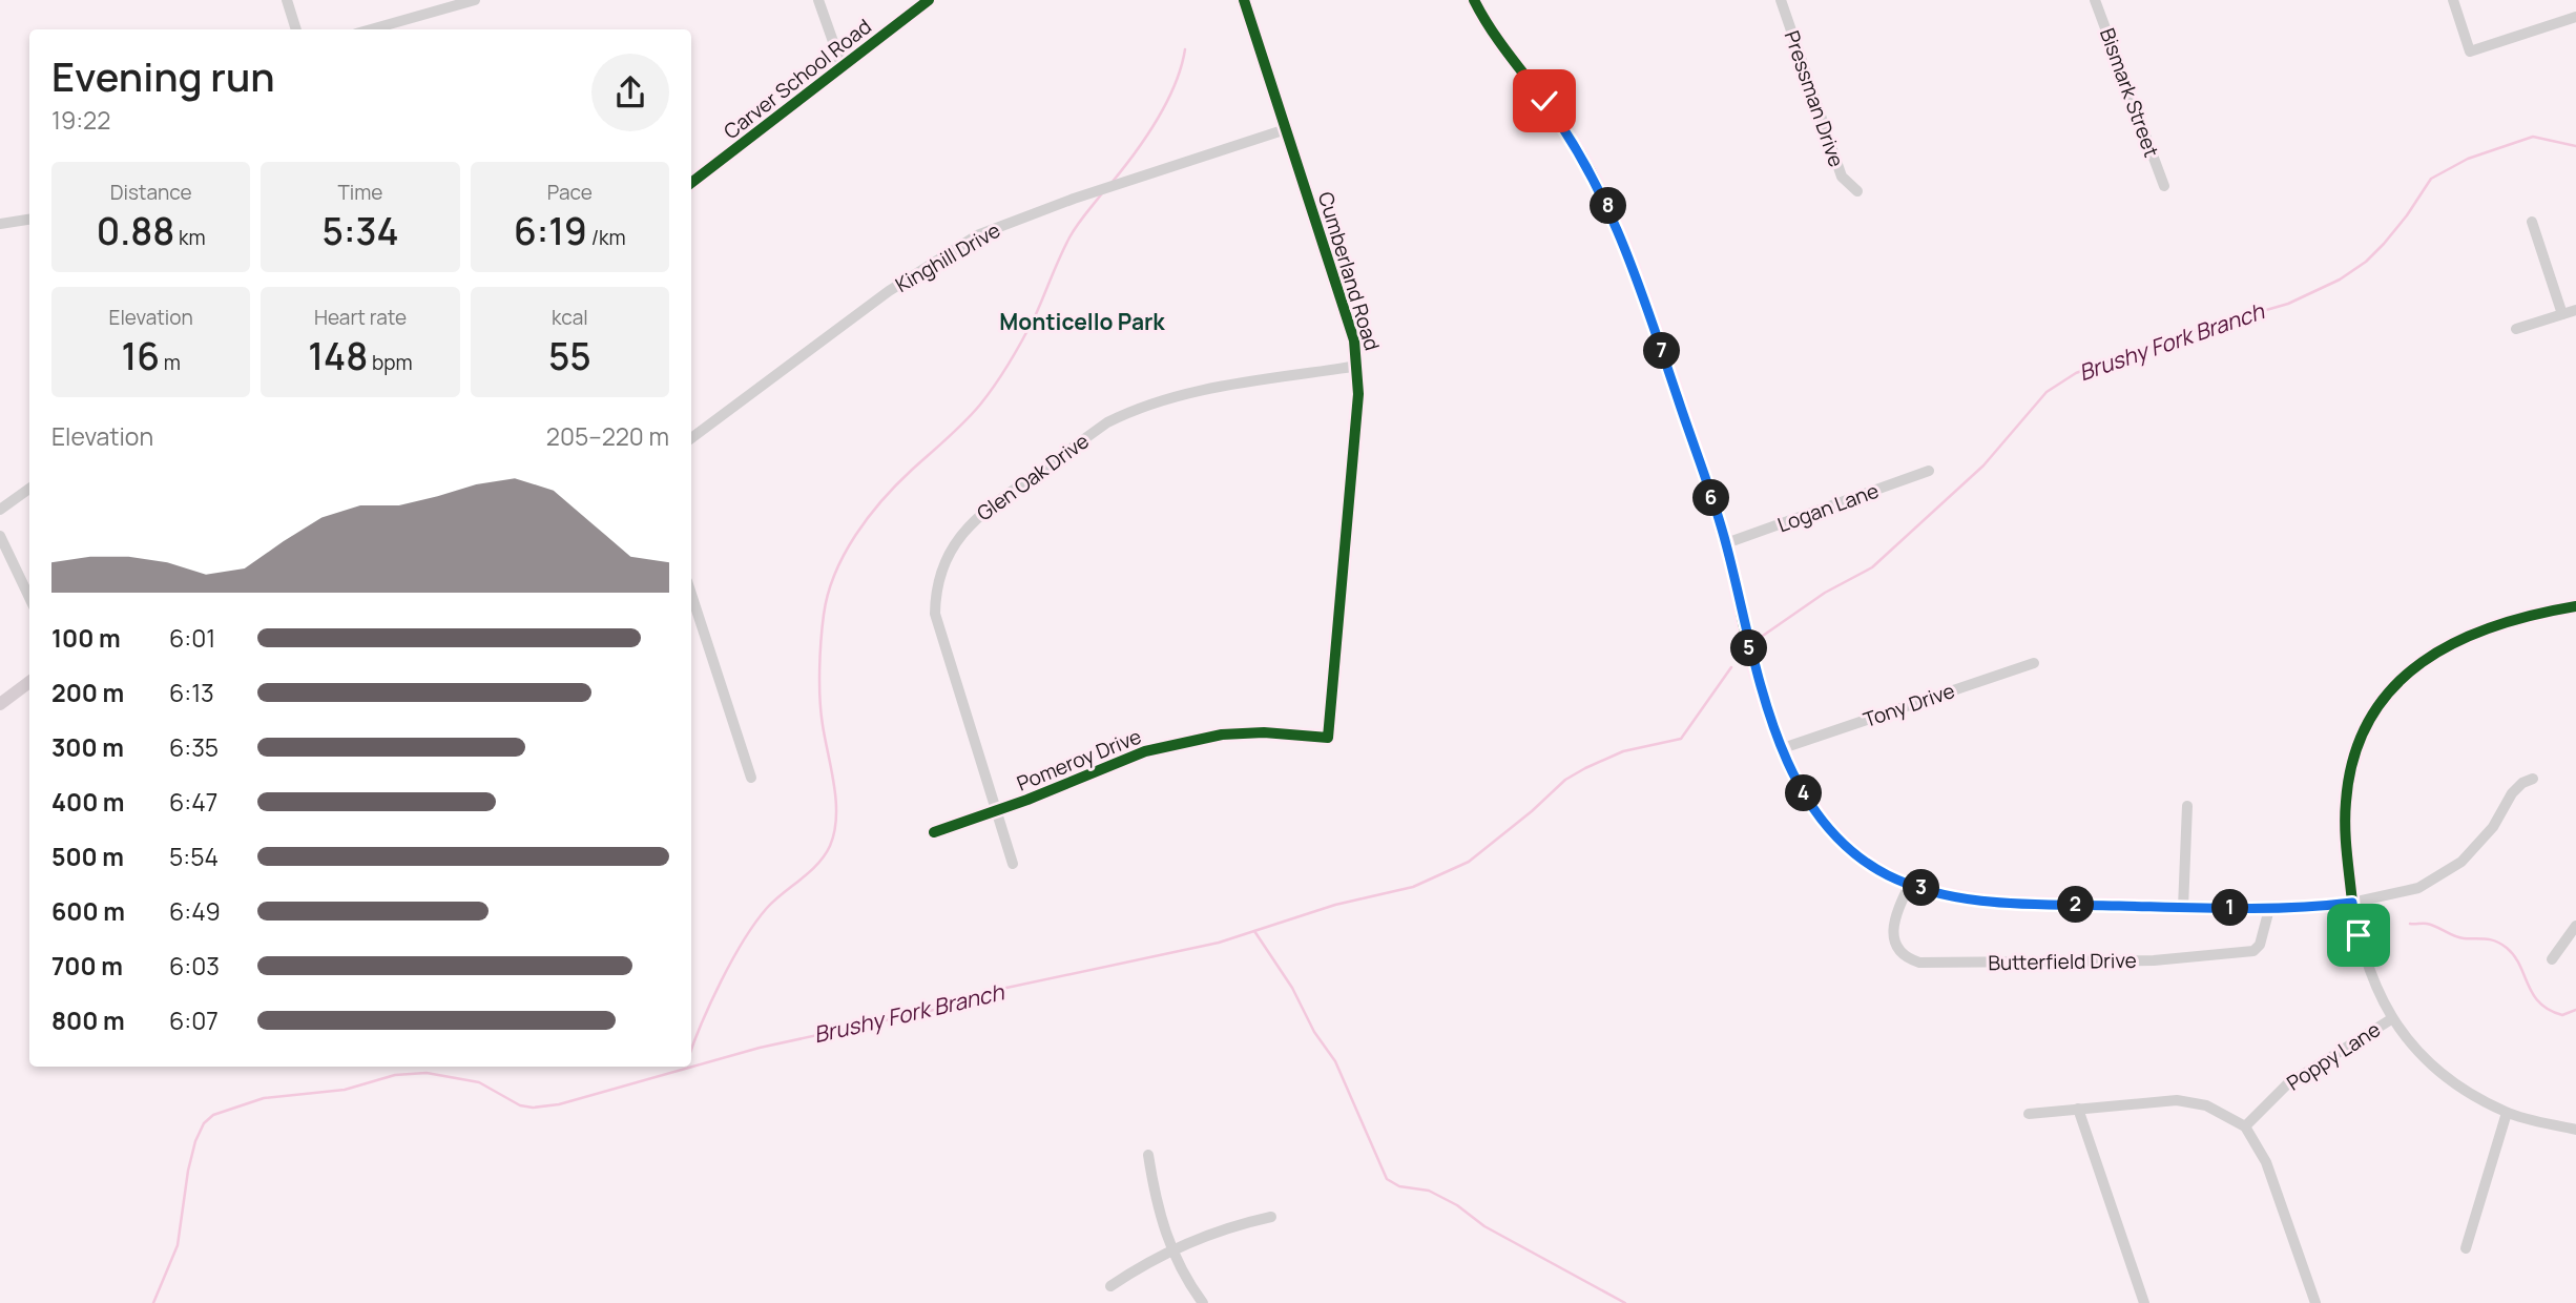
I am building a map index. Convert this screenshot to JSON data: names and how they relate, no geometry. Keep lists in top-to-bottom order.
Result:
{
  "streets": {
    "main road": ["Carver School Road"],
    "street": [
      "Bismark Street",
      "Pressman Drive",
      "Kinghill Drive",
      "Cumberland Road",
      "Glen Oak Drive",
      "Logan Lane",
      "Tony Drive",
      "Pomeroy Drive",
      "Butterfield Drive",
      "Poppy Lane"
    ]
  },
  "crossings": [
    ["Kinghill Drive", "Cumberland Road"],
    ["Cumberland Road", "Glen Oak Drive"],
    ["Cumberland Road", "Pomeroy Drive"],
    ["Glen Oak Drive", "Pomeroy Drive"]
  ],
  "districts": ["Monticello Park"],
  "water": ["Brushy Fork Branch"],
  "page": {
    "heading": ["Evening run", "19:22"],
    "stats": [
      ["Distance", "0.88 km"],
      ["Time", "5:34"],
      ["Pace", "6:19 /km"],
      ["Elevation", "16 m"],
      ["Heart rate", "148 bpm"],
      ["kcal", "55"]
    ],
    "pins": [
      "8",
      "7",
      "6",
      "5",
      "4",
      "3",
      "2",
      "1"
    ],
    "chart": ["Elevation", "205–220 m"],
    "list": [
      {
        "name": "100 m",
        "note": "6:01"
      },
      {
        "name": "200 m",
        "note": "6:13"
      },
      {
        "name": "300 m",
        "note": "6:35"
      },
      {
        "name": "400 m",
        "note": "6:47"
      },
      {
        "name": "500 m",
        "note": "5:54"
      },
      {
        "name": "600 m",
        "note": "6:49"
      },
      {
        "name": "700 m",
        "note": "6:03"
      },
      {
        "name": "800 m",
        "note": "6:07"
      }
    ]
  }
}
